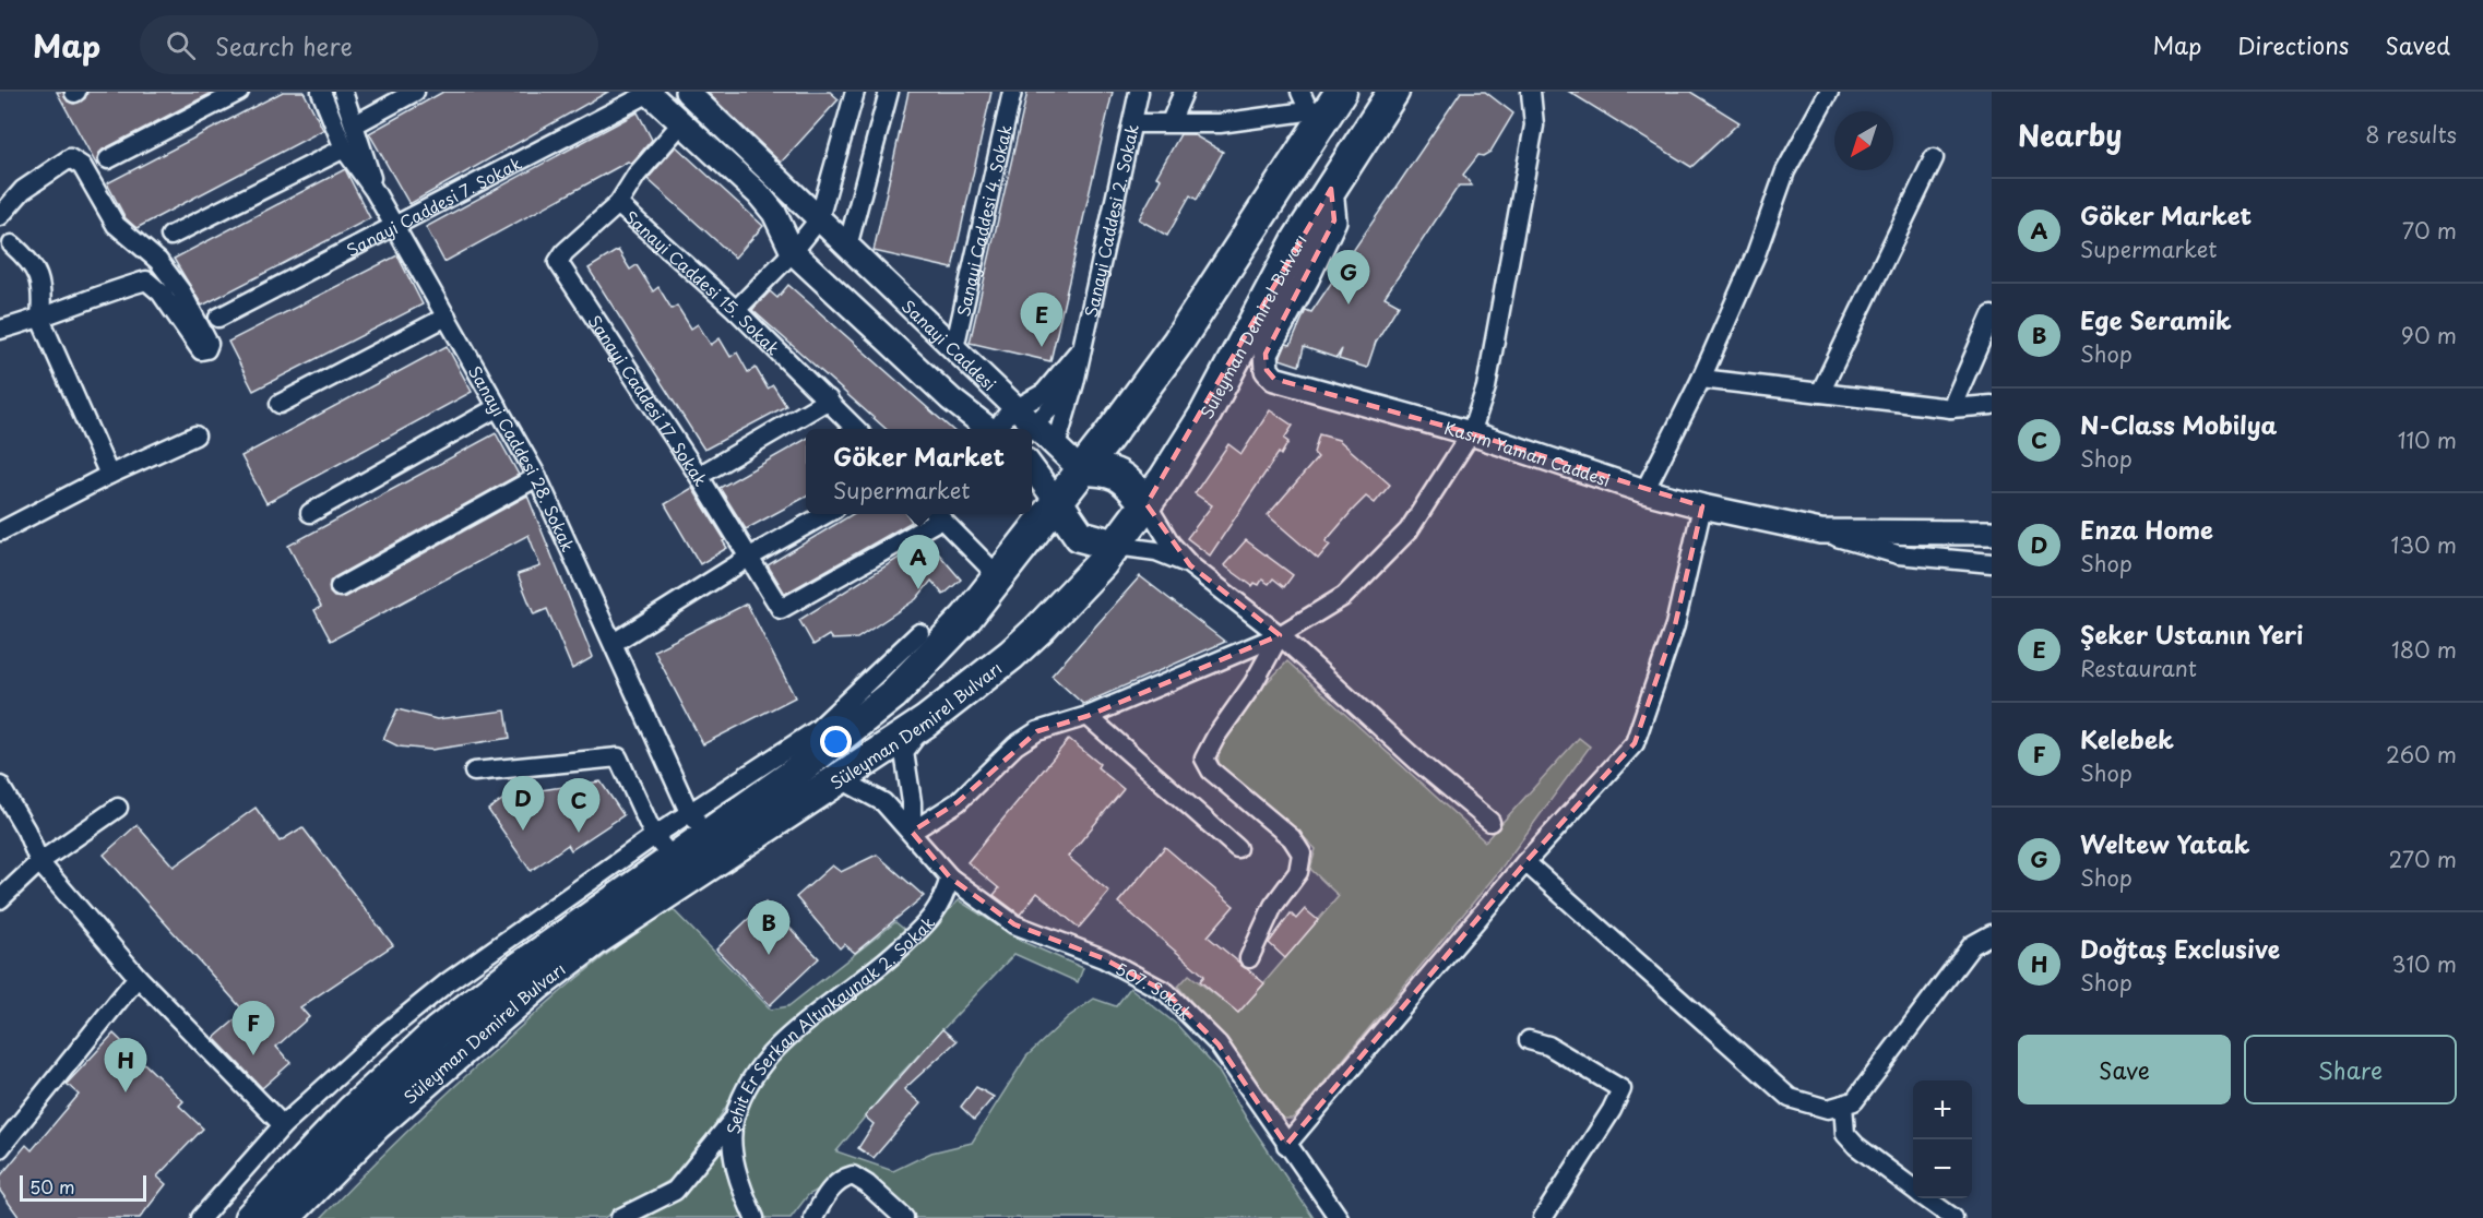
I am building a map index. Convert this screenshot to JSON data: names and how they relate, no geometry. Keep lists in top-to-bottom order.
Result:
{
  "streets": {
    "highway": ["Süleyman Demirel Bulvarı"],
    "street": [
      "Sanayi Caddesi 7. Sokak",
      "Sanayi Caddesi 4. Sokak",
      "Sanayi Caddesi 2. Sokak",
      "Sanayi Caddesi 15. Sokak",
      "Sanayi Caddesi",
      "Sanayi Caddesi 17. Sokak",
      "Kasım Yaman Caddesi",
      "Sanayi Caddesi 28. Sokak",
      "507. Sokak",
      "Şehit Er Serkan Altınkaynak 2. Sokak"
    ]
  },
  "crossings": [
    ["Sanayi Caddesi 7. Sokak", "Sanayi Caddesi 28. Sokak"],
    ["Sanayi Caddesi 4. Sokak", "Sanayi Caddesi"],
    ["Sanayi Caddesi 2. Sokak", "Sanayi Caddesi"],
    ["Sanayi Caddesi 15. Sokak", "Sanayi Caddesi 17. Sokak"],
    ["Süleyman Demirel Bulvarı", "Sanayi Caddesi"],
    ["Süleyman Demirel Bulvarı", "Kasım Yaman Caddesi"],
    ["Süleyman Demirel Bulvarı", "Sanayi Caddesi 28. Sokak"],
    ["Süleyman Demirel Bulvarı", "507. Sokak"],
    ["507. Sokak", "Şehit Er Serkan Altınkaynak 2. Sokak"]
  ],
  "scale_bar": "50 m",
  "north": "bottom left",
  "page": {
    "header": "Map",
    "search": "Search here",
    "nav": ["Map", "Directions", "Saved"],
    "heading": ["Nearby", "8 results"],
    "list": [
      {
        "mark": "A",
        "name": "Göker Market",
        "note": "Supermarket",
        "value": "70 m"
      },
      {
        "mark": "B",
        "name": "Ege Seramik",
        "note": "Shop",
        "value": "90 m"
      },
      {
        "mark": "C",
        "name": "N-Class Mobilya",
        "note": "Shop",
        "value": "110 m"
      },
      {
        "mark": "D",
        "name": "Enza Home",
        "note": "Shop",
        "value": "130 m"
      },
      {
        "mark": "E",
        "name": "Şeker Ustanın Yeri",
        "note": "Restaurant",
        "value": "180 m"
      },
      {
        "mark": "F",
        "name": "Kelebek",
        "note": "Shop",
        "value": "260 m"
      },
      {
        "mark": "G",
        "name": "Weltew Yatak",
        "note": "Shop",
        "value": "270 m"
      },
      {
        "mark": "H",
        "name": "Doğtaş Exclusive",
        "note": "Shop",
        "value": "310 m"
      }
    ],
    "pins": [
      "G",
      "E",
      "A",
      "D",
      "C",
      "B",
      "F",
      "H"
    ],
    "popup": ["Göker Market", "Supermarket"],
    "buttons": ["Save", "Share"],
    "map_buttons": ["+", "−"],
    "scale": "50 m"
  }
}
